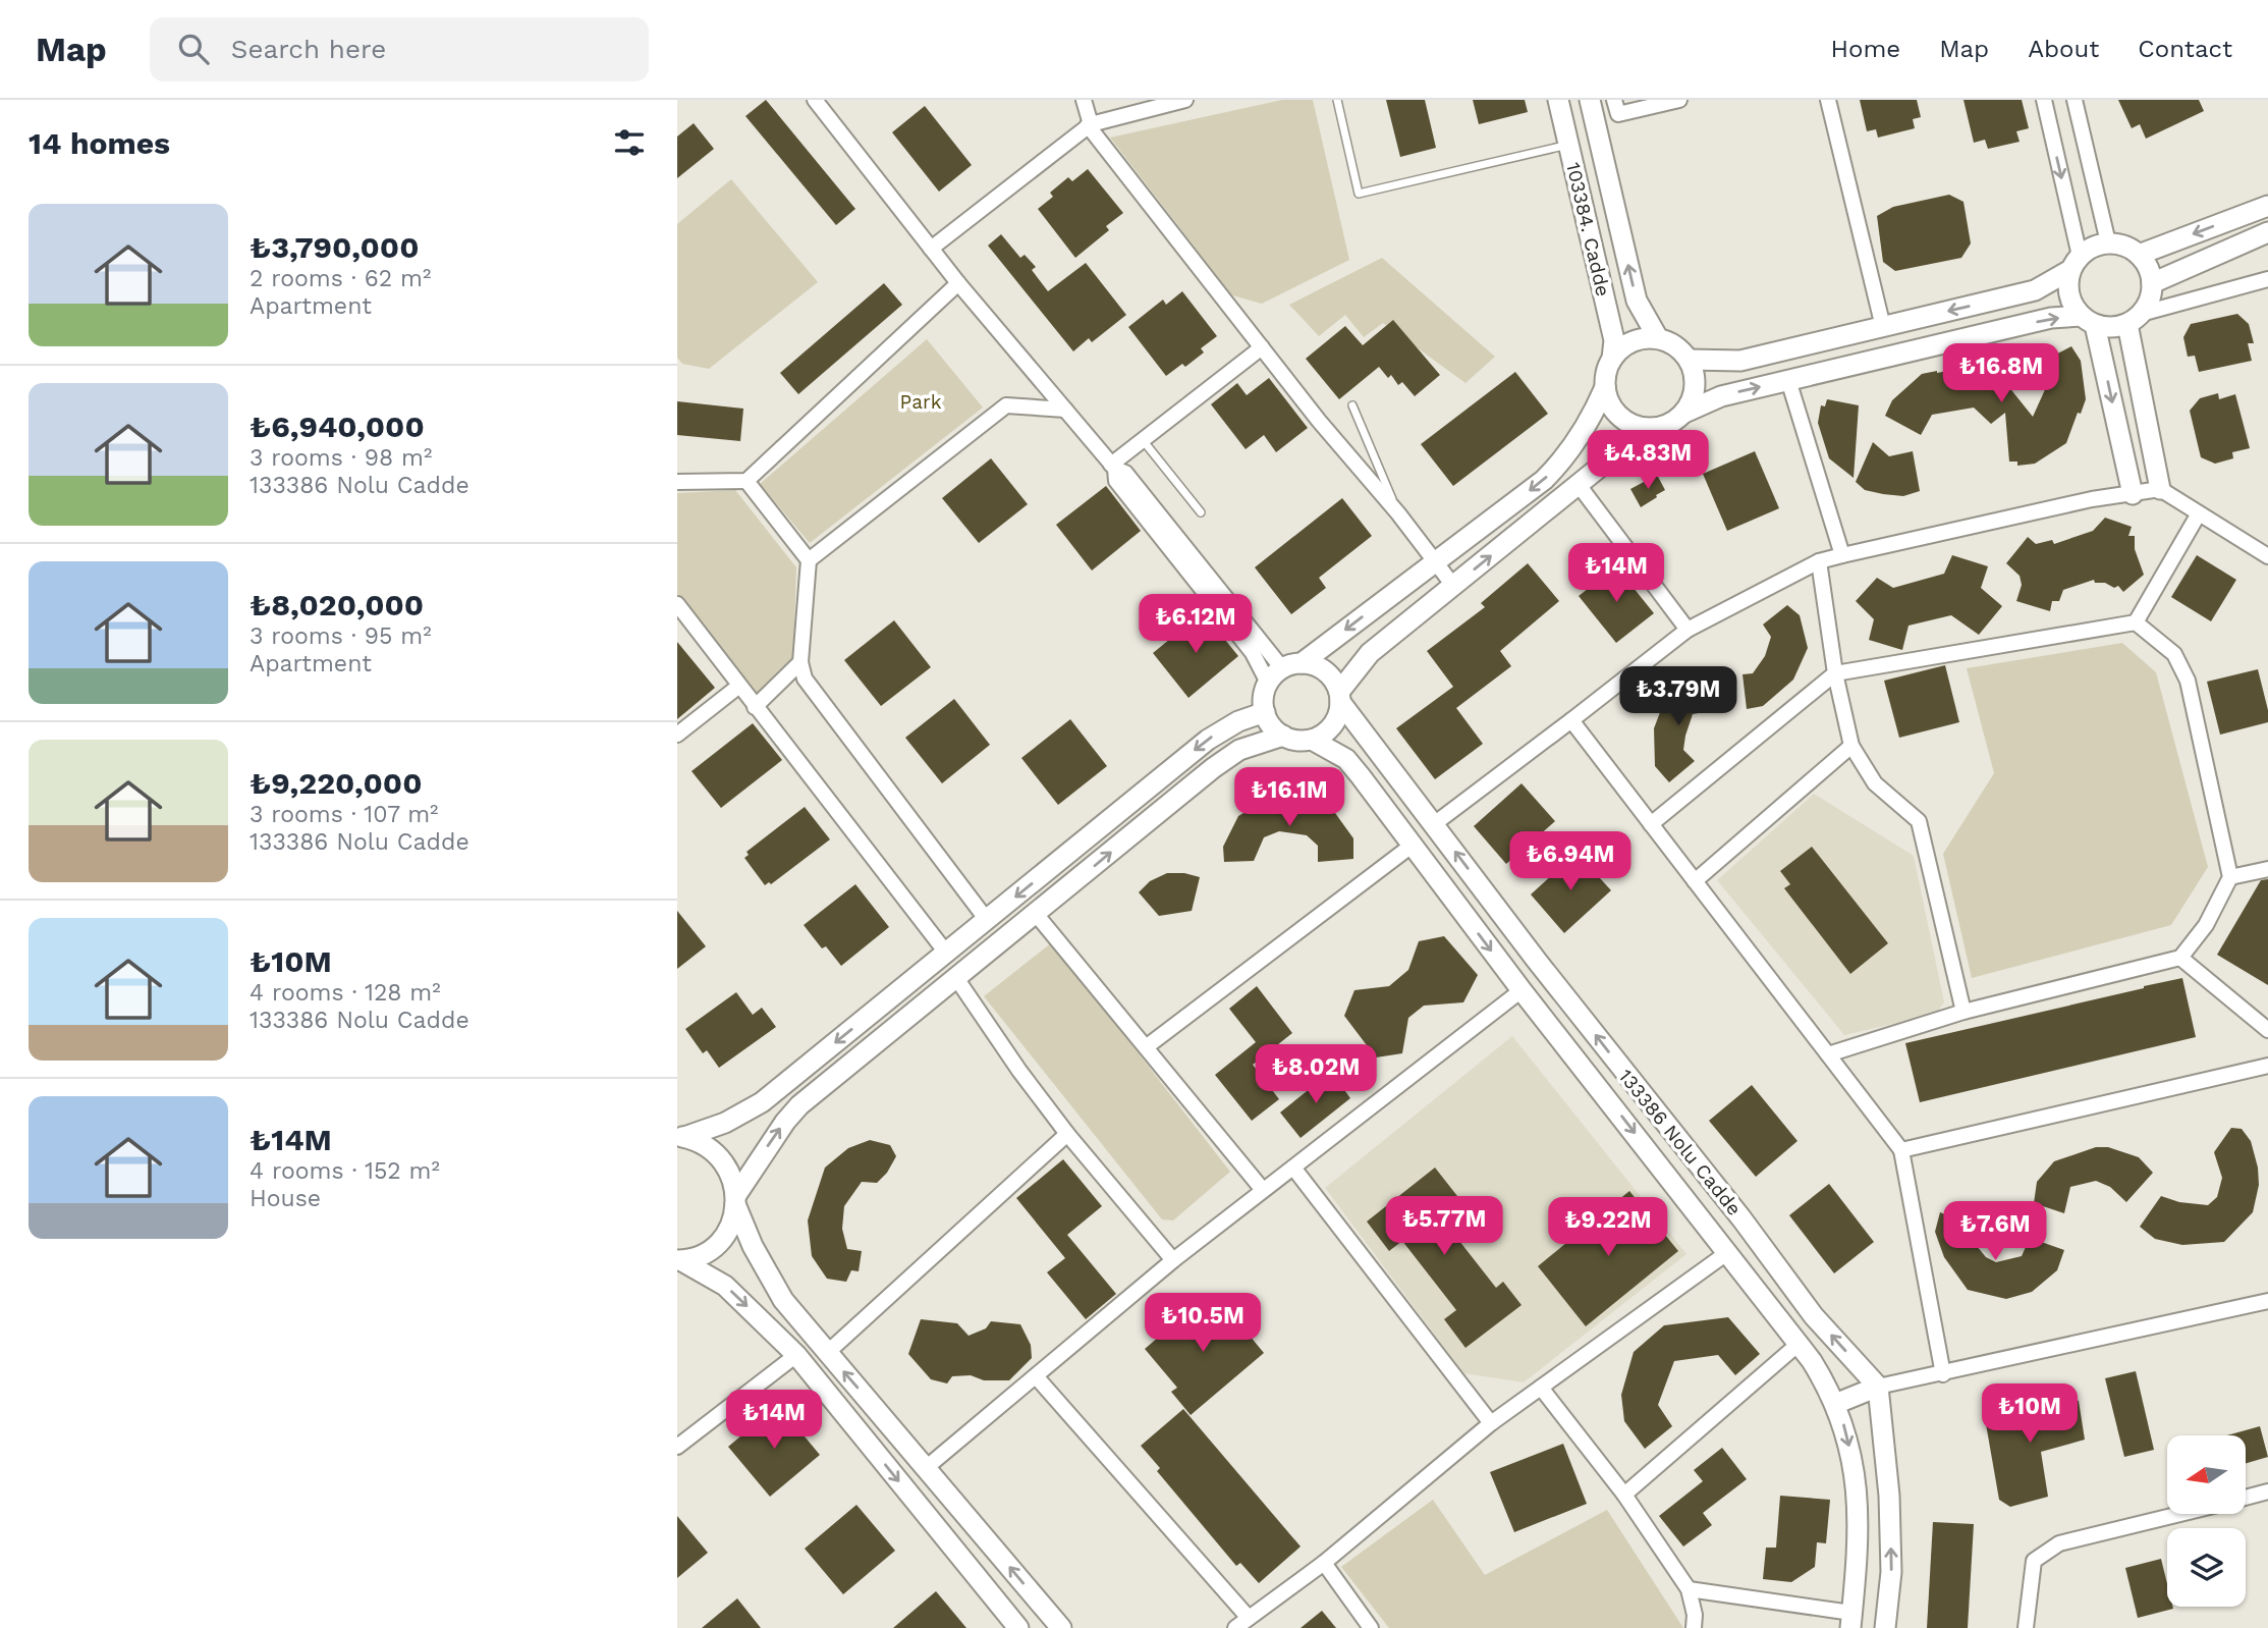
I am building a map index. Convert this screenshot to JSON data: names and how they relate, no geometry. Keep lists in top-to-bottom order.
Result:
{
  "streets": {
    "street": ["103384. Cadde", "133386 Nolu Cadde"]
  },
  "parks": ["Park"],
  "north": "left",
  "page": {
    "header": "Map",
    "search": "Search here",
    "nav": [
      "Home",
      "Map",
      "About",
      "Contact"
    ],
    "heading": "14 homes",
    "list": [
      {
        "name": "₺3,790,000",
        "note": "2 rooms · 62 m² · Apartment"
      },
      {
        "name": "₺6,940,000",
        "note": "3 rooms · 98 m² · 133386 Nolu Cadde"
      },
      {
        "name": "₺8,020,000",
        "note": "3 rooms · 95 m² · Apartment"
      },
      {
        "name": "₺9,220,000",
        "note": "3 rooms · 107 m² · 133386 Nolu Cadde"
      },
      {
        "name": "₺10M",
        "note": "4 rooms · 128 m² · 133386 Nolu Cadde"
      },
      {
        "name": "₺14M",
        "note": "4 rooms · 152 m² · House"
      }
    ],
    "price": [
      "₺16.8M",
      "₺4.83M",
      "₺14M",
      "₺6.12M",
      "₺3.79M",
      "₺16.1M",
      "₺6.94M",
      "₺8.02M",
      "₺5.77M",
      "₺9.22M",
      "₺7.6M",
      "₺10.5M",
      "₺10M",
      "₺14M"
    ]
  }
}
